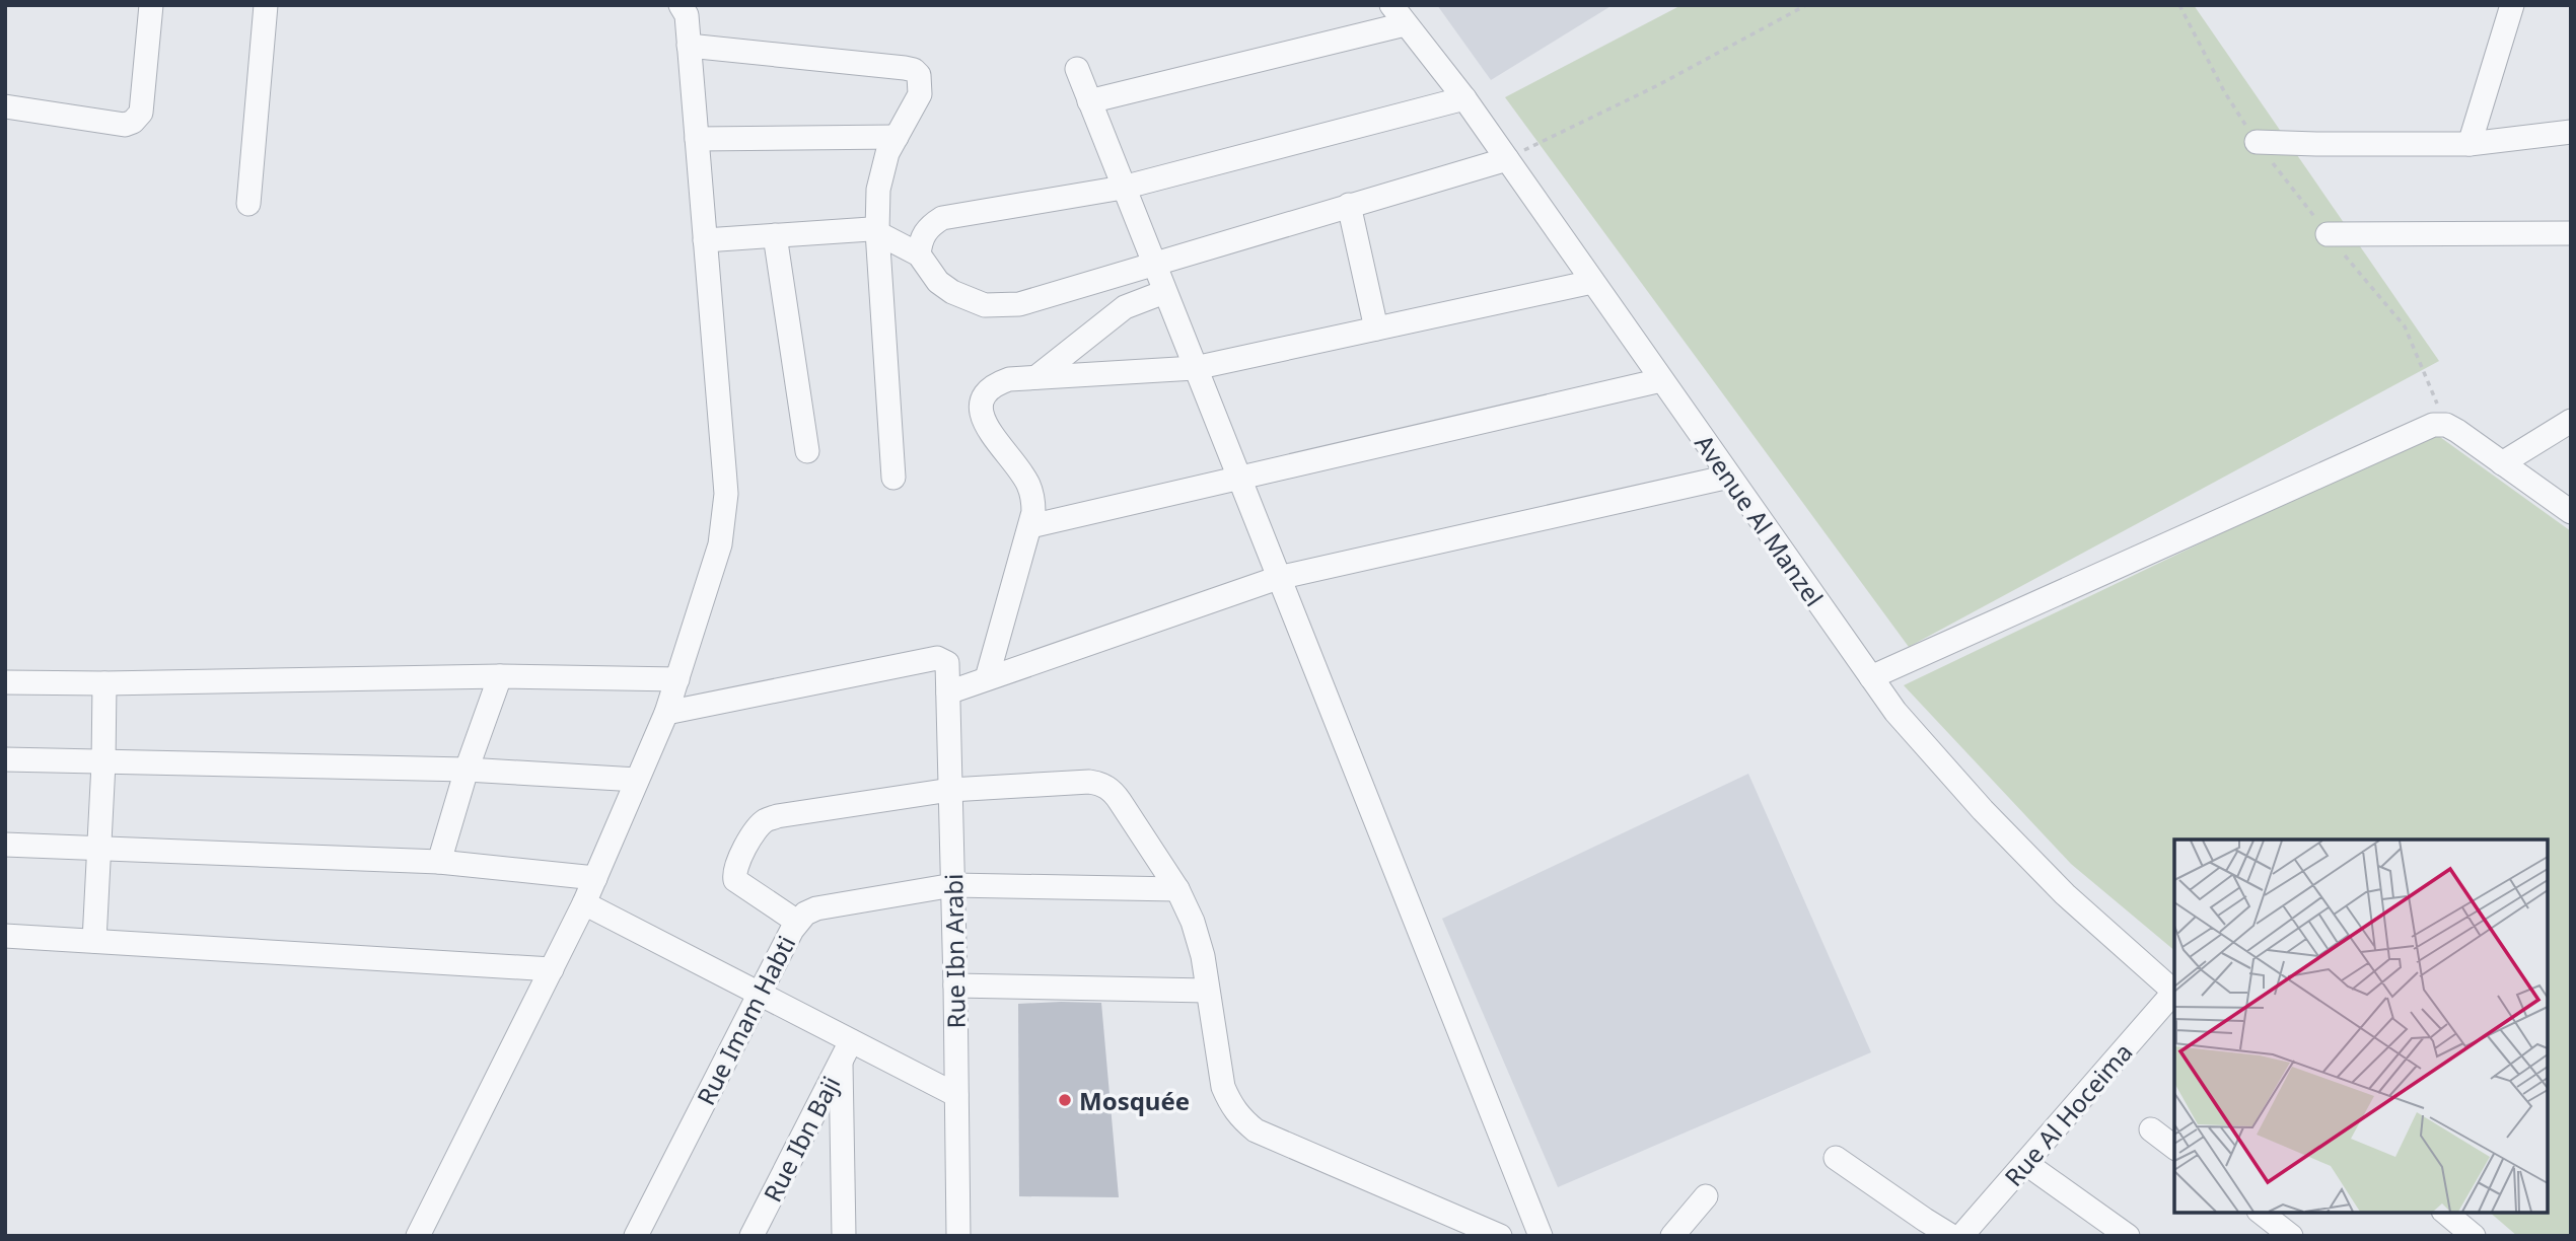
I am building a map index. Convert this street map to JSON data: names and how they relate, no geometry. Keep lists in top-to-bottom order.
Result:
{
  "streets": {
    "street": [
      "Avenue Al Manzel",
      "Rue Ibn Arabi",
      "Rue Imam Habti",
      "Rue Al Hoceima",
      "Rue Ibn Baji"
    ]
  },
  "crossings": [
    ["Rue Ibn Arabi", "Rue Imam Habti"]
  ],
  "places": ["Mosquée"]
}
